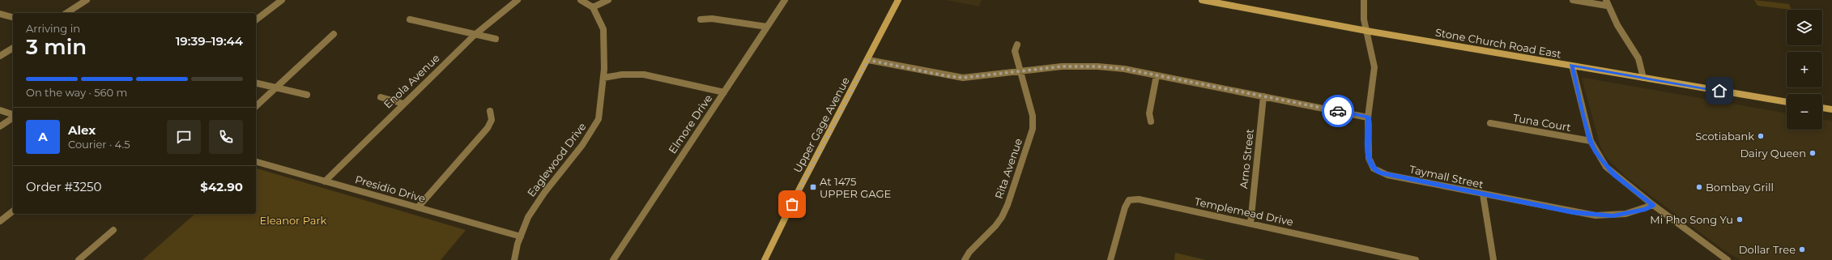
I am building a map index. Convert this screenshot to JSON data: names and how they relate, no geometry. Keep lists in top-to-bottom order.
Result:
{
  "streets": {
    "main road": ["Stone Church Road East", "Upper Gage Avenue"],
    "street": [
      "Enola Avenue",
      "Tuna Court",
      "Elmore Drive",
      "Arno Street",
      "Eaglewood Drive",
      "Rita Avenue",
      "Taymall Street",
      "Presidio Drive",
      "Templemead Drive"
    ]
  },
  "crossings": [
    ["Stone Church Road East", "Taymall Street"],
    ["Enola Avenue", "Presidio Drive"],
    ["Arno Street", "Templemead Drive"],
    ["Eaglewood Drive", "Presidio Drive"]
  ],
  "parks": ["Eleanor Park"],
  "places": {
    "other": [
      "Scotiabank",
      "Dairy Queen",
      "Bombay Grill",
      "Mi Pho Song Yu",
      "Dollar Tree"
    ],
    "transit": ["At 1475 UPPER GAGE"]
  },
  "page": {
    "map_buttons": ["+", "−"],
    "heading": ["3 min", "Arriving in", "19:39–19:44"],
    "panel": [
      "Alex",
      "Courier · 4.5",
      "Order #3250",
      "$42.90"
    ],
    "bar": "On the way · 560 m",
    "round": "A"
  }
}
